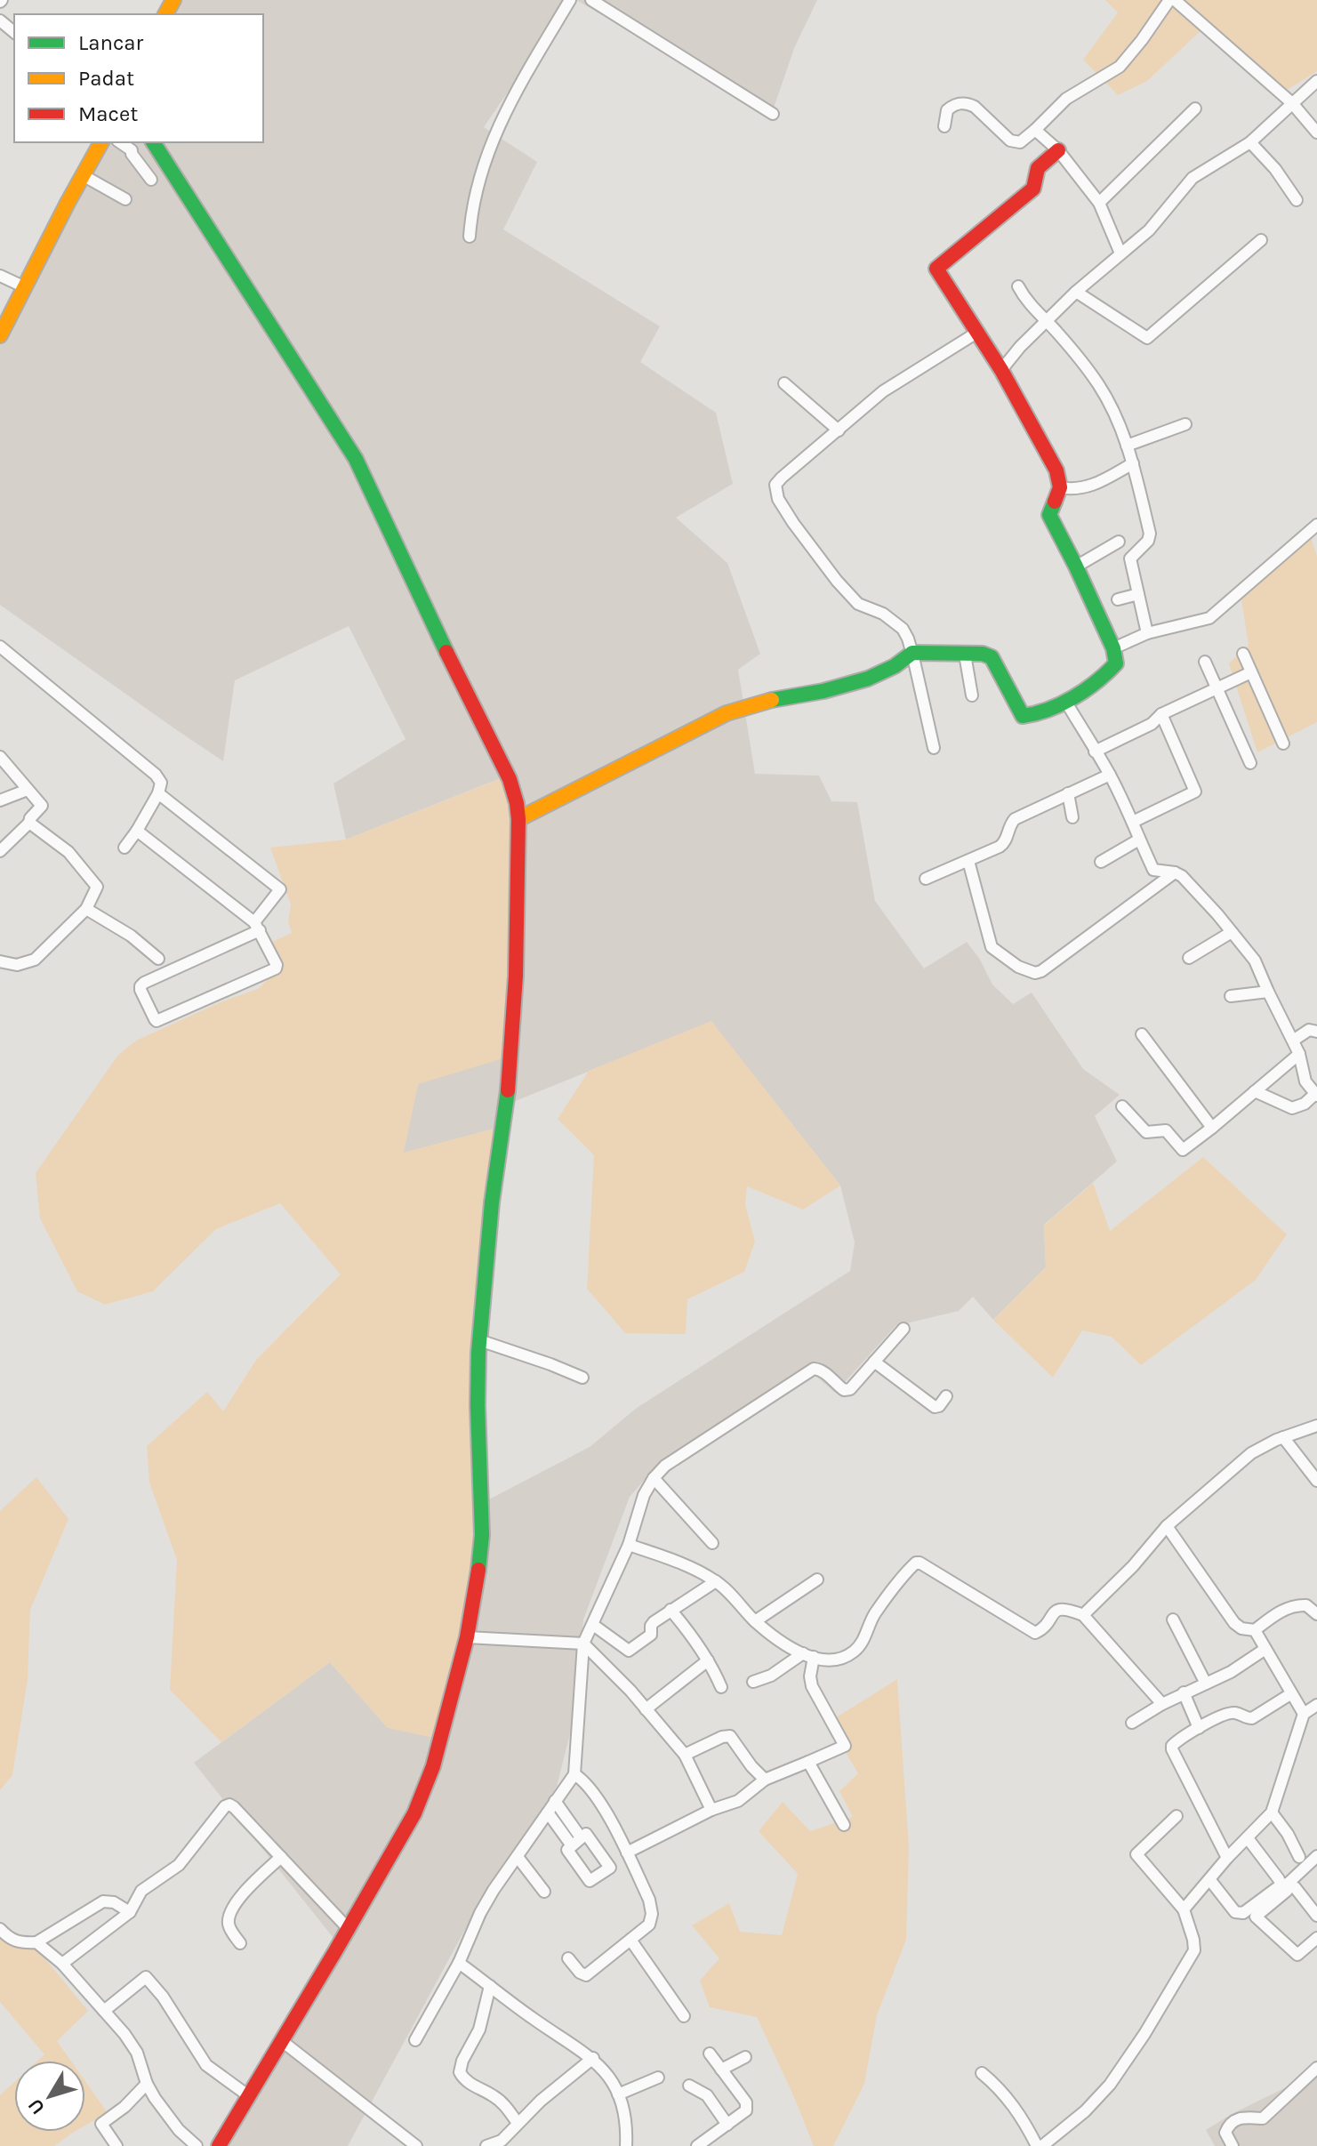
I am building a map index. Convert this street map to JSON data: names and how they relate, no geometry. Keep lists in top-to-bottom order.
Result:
{
  "legend": ["Lancar", "Padat", "Macet"],
  "north": "bottom left"
}
